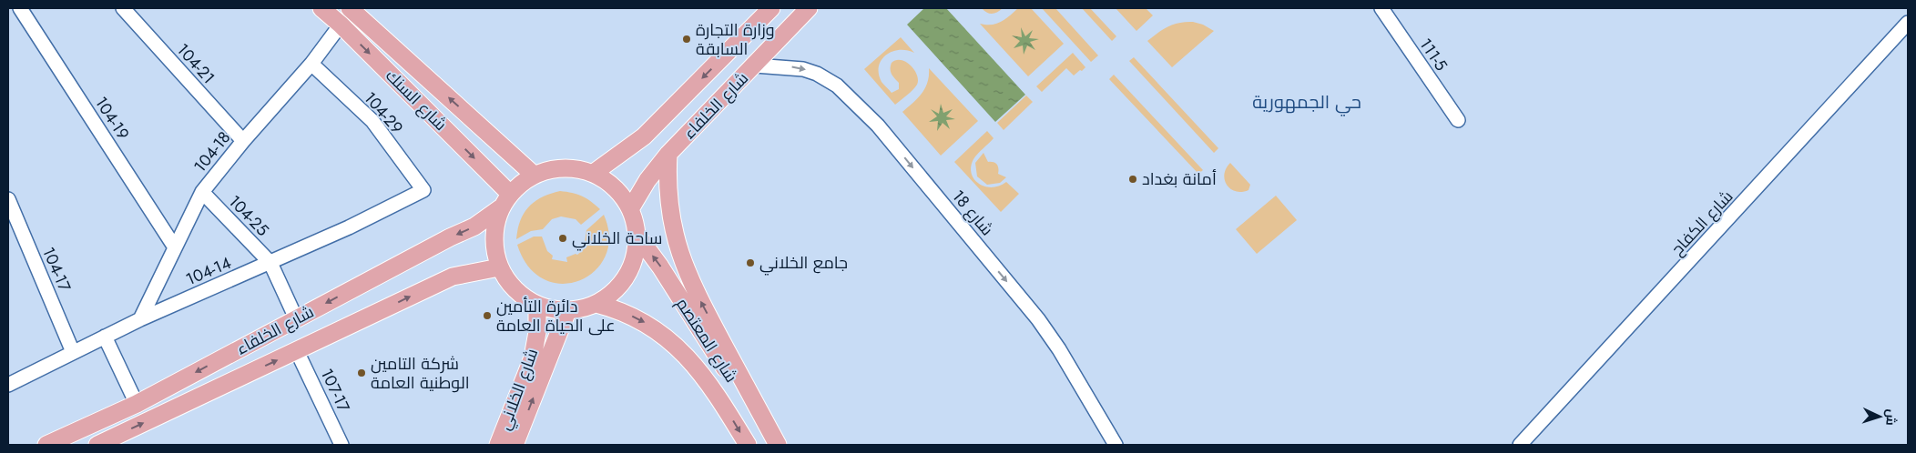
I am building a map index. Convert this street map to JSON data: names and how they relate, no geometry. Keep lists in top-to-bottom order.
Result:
{
  "streets": {
    "main road": [
      "شارع السنك",
      "شارع الخلفاء",
      "شارع المعتصم",
      "شارع الخلاني"
    ],
    "street": [
      "111-5",
      "104-21",
      "104-29",
      "104-19",
      "104-18",
      "شارع 18",
      "104-25",
      "شارع الكفاح",
      "104-17",
      "104-14",
      "107-17"
    ]
  },
  "crossings": [
    ["104-21", "104-18"],
    ["شارع السنك", "شارع الخلفاء"],
    ["شارع السنك", "104-18"],
    ["شارع السنك", "شارع المعتصم"],
    ["شارع السنك", "شارع الخلاني"],
    ["شارع الخلفاء", "شارع 18"],
    ["شارع الخلفاء", "104-25"],
    ["شارع الخلفاء", "شارع المعتصم"],
    ["شارع الخلفاء", "شارع الخلاني"],
    ["شارع الخلفاء", "107-17"],
    ["104-29", "104-18"],
    ["104-29", "104-14"],
    ["104-19", "104-18"],
    ["104-18", "104-25"],
    ["104-18", "104-14"],
    ["104-25", "104-14"],
    ["104-17", "104-14"],
    ["شارع المعتصم", "شارع الخلاني"]
  ],
  "one_way": ["شارع 18"],
  "districts": ["حي الجمهورية"],
  "places": [
    "وزارة التجارة السابقة",
    "أمانة بغداد",
    "ساحة الخلاني",
    "جامع الخلاني",
    "دائرة التأمين على الحياة العامة",
    "شركة التامين الوطنية العامة"
  ],
  "north": "right"
}
